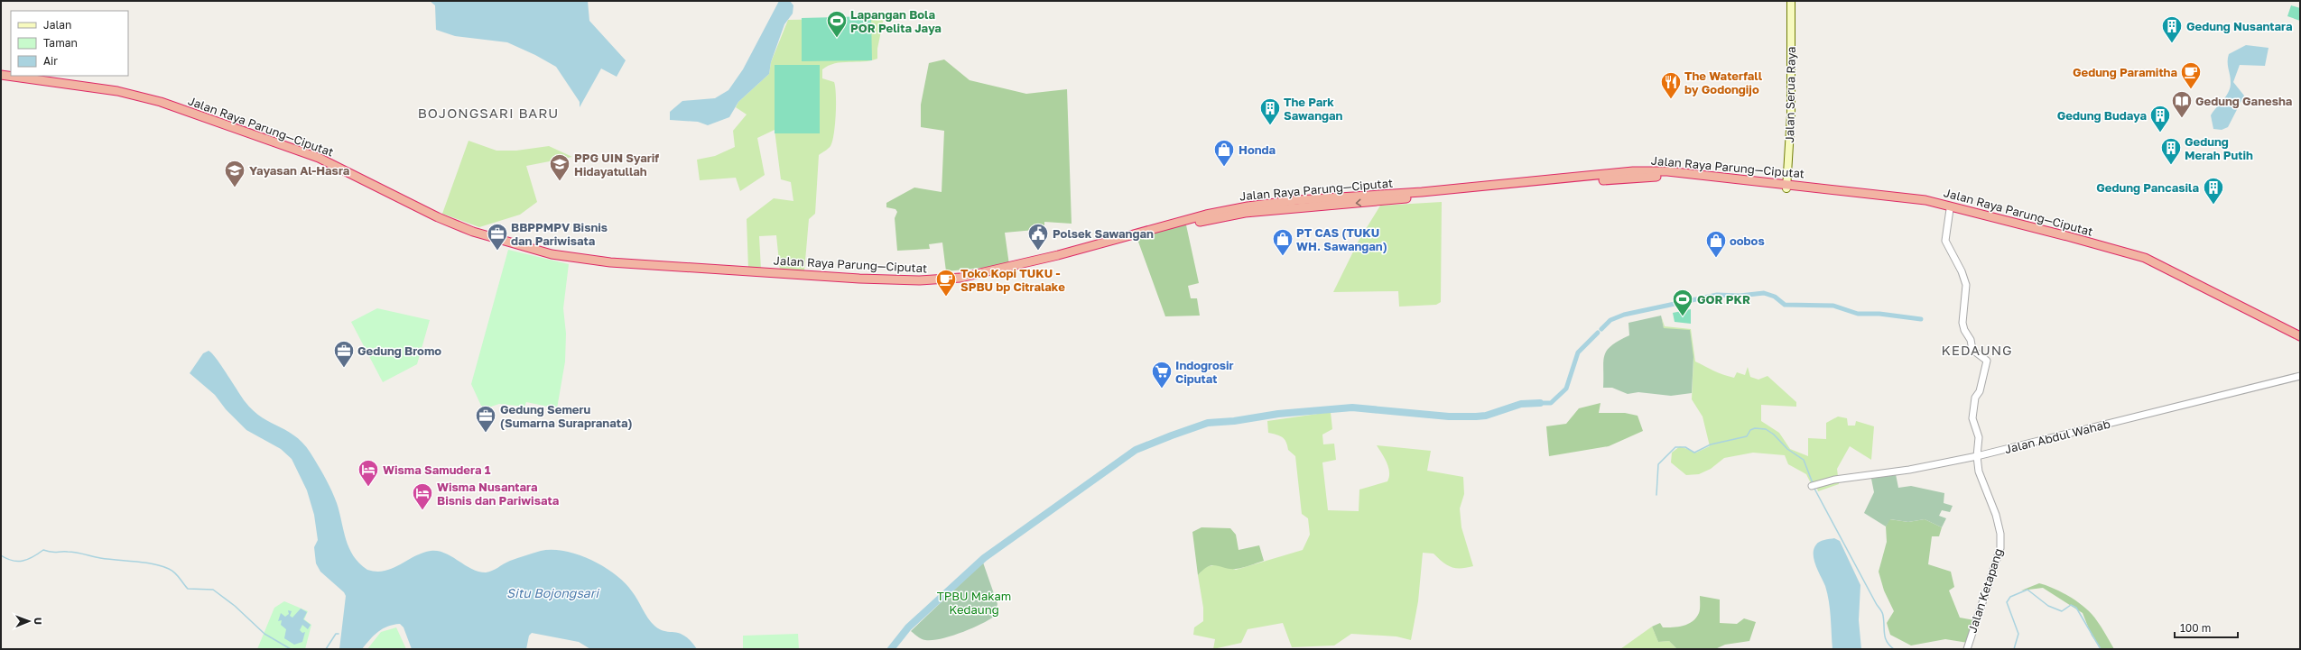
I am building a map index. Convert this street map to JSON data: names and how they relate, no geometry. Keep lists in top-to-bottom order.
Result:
{
  "streets": {
    "highway": ["Jalan Raya Parung—Ciputat"],
    "main road": ["Jalan Serua Raya"],
    "street": ["Jalan Abdul Wahab", "Jalan Ketapang"]
  },
  "crossings": [
    ["Jalan Serua Raya", "Jalan Raya Parung—Ciputat"],
    ["Jalan Raya Parung—Ciputat", "Jalan Ketapang"],
    ["Jalan Abdul Wahab", "Jalan Ketapang"]
  ],
  "districts": ["BOJONGSARI BARU", "KEDAUNG"],
  "water": ["Situ Bojongsari"],
  "parks": ["TPBU Makam Kedaung"],
  "places": {
    "sports": ["Lapangan Bola POR Pelita Jaya", "GOR PKR"],
    "building": [
      "Gedung Nusantara",
      "The Park Sawangan",
      "Gedung Budaya",
      "Gedung Merah Putih",
      "Gedung Pancasila"
    ],
    "cafe": ["Gedung Paramitha", "Toko Kopi TUKU - SPBU bp Citralake"],
    "restaurant": ["The Waterfall by Godongijo"],
    "library": ["Gedung Ganesha"],
    "shop": ["Honda", "PT CAS (TUKU WH. Sawangan)", "oobos"],
    "school or university": ["PPG UIN Syarif Hidayatullah", "Yayasan Al-Hasra"],
    "office": ["BBPPMPV Bisnis dan Pariwisata", "Gedung Bromo", "Gedung Semeru (Sumarna Surapranata)"],
    "public building": ["Polsek Sawangan"],
    "supermarket": ["Indogrosir Ciputat"],
    "hotel": ["Wisma Samudera 1", "Wisma Nusantara Bisnis dan Pariwisata"]
  },
  "legend": ["Jalan", "Taman", "Air"],
  "scale_bar": "100 m",
  "north": "right"
}
